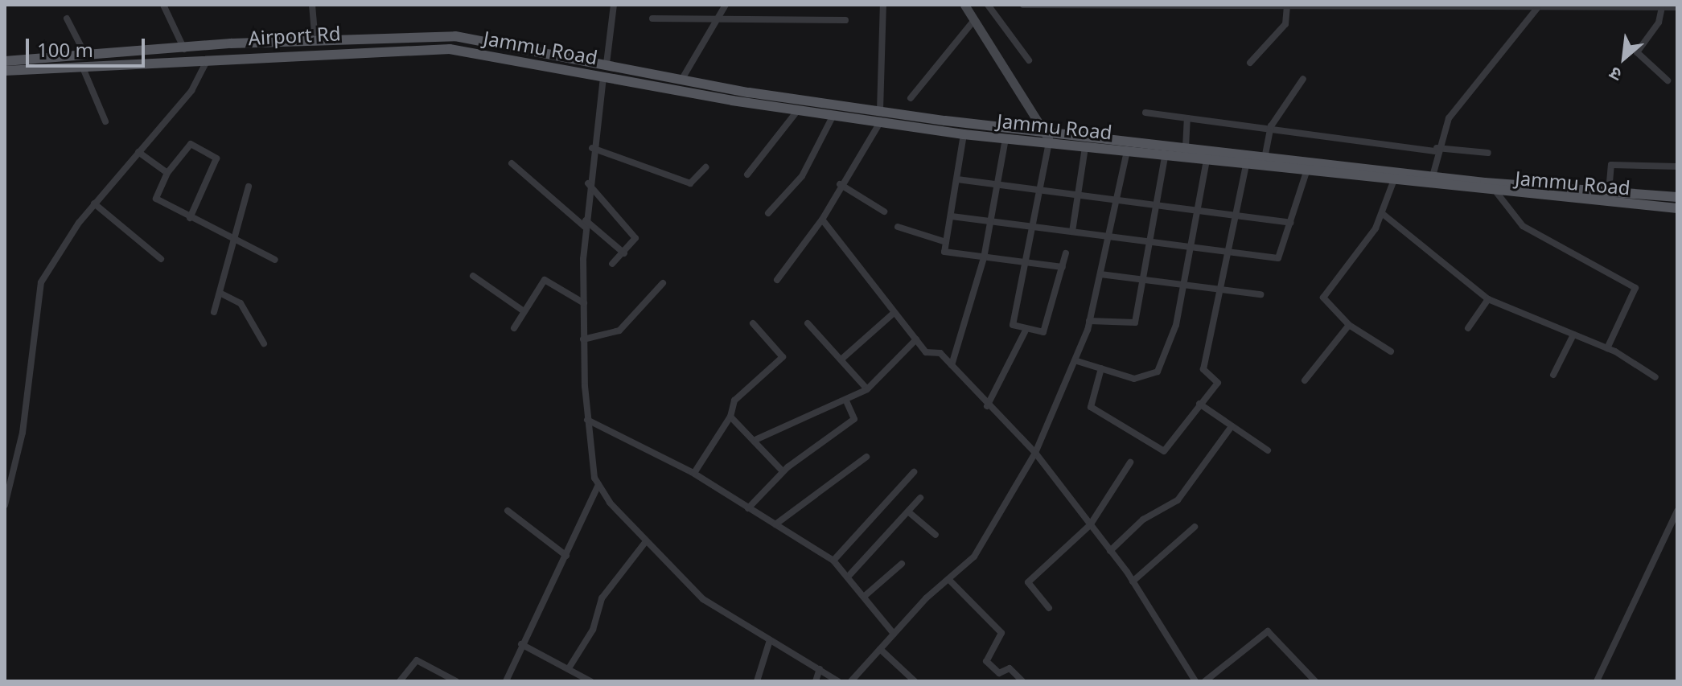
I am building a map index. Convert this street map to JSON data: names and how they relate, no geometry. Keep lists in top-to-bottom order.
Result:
{
  "streets": {
    "main road": ["Airport Rd", "Jammu Road"]
  },
  "crossings": [
    ["Airport Rd", "Jammu Road"]
  ],
  "scale_bar": "100 m",
  "north": "bottom left"
}
